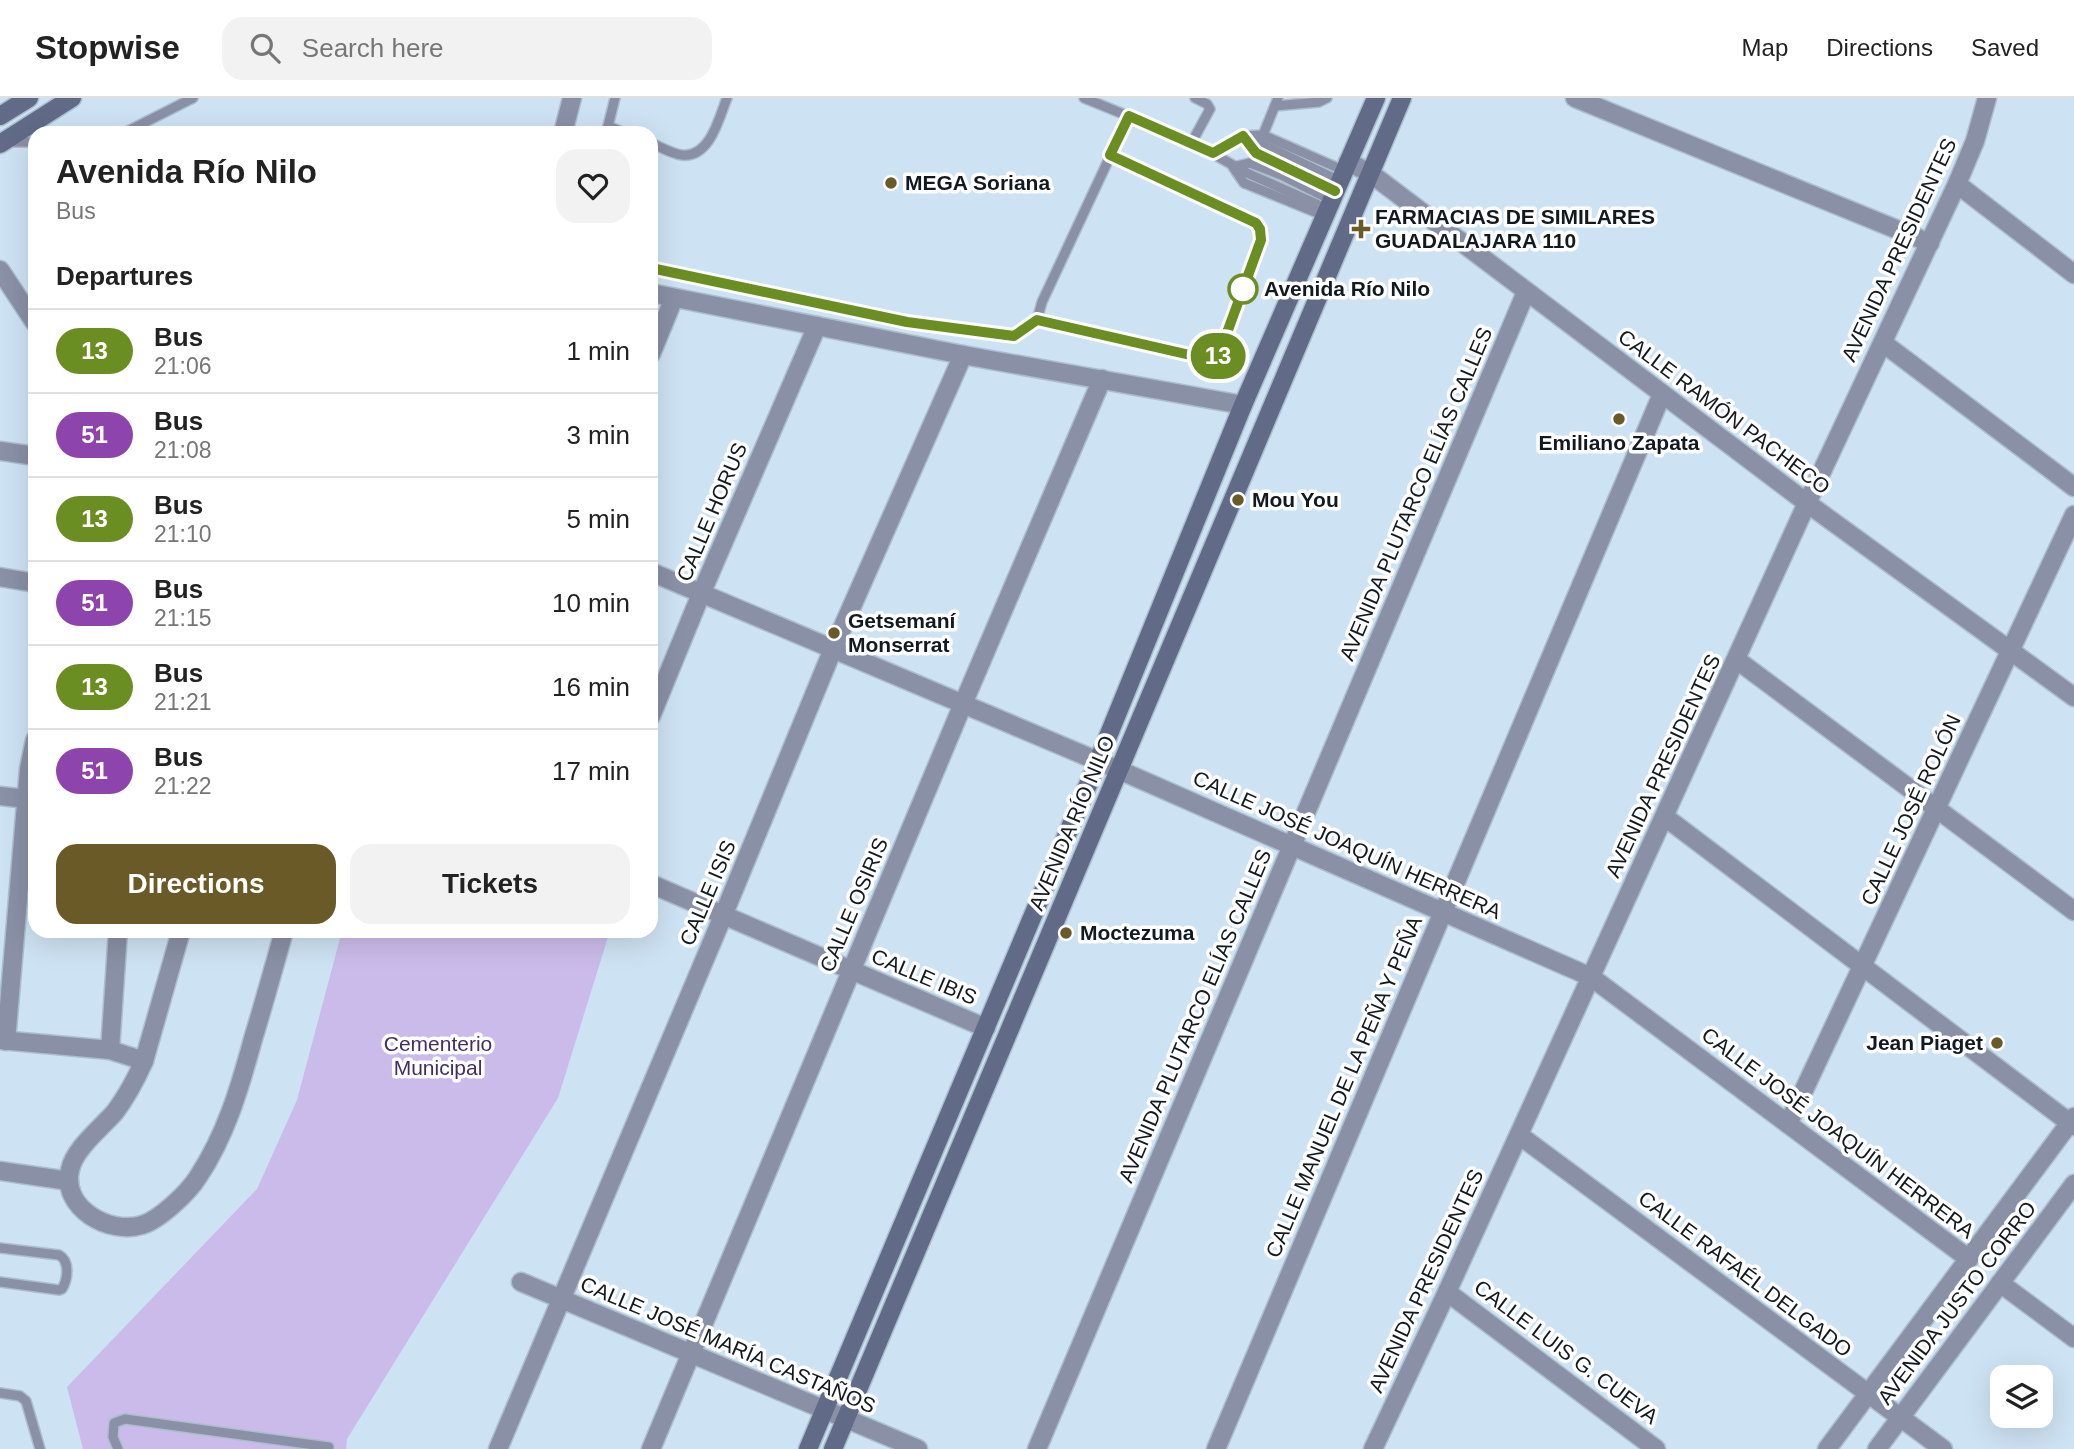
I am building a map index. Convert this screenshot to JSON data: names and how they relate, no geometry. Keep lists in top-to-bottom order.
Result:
{
  "streets": {
    "main road": ["AVENIDA RÍO NILO"],
    "street": [
      "AVENIDA PRESIDENTES",
      "CALLE RAMÓN PACHECO",
      "AVENIDA PLUTARCO ELÍAS CALLES",
      "CALLE HORUS",
      "CALLE JOSÉ ROLÓN",
      "CALLE JOSÉ JOAQUÍN HERRERA",
      "CALLE ISIS",
      "CALLE OSIRIS",
      "CALLE IBIS",
      "CALLE MANUEL DE LA PEÑA Y PEÑA",
      "CALLE RAFAÉL DELGADO",
      "AVENIDA JUSTO CORRO",
      "CALLE JOSÉ MARÍA CASTAÑOS",
      "CALLE LUIS G. CUEVA"
    ]
  },
  "crossings": [
    ["AVENIDA PRESIDENTES", "CALLE RAMÓN PACHECO"],
    ["AVENIDA PRESIDENTES", "CALLE JOSÉ JOAQUÍN HERRERA"],
    ["AVENIDA PRESIDENTES", "CALLE RAFAÉL DELGADO"],
    ["AVENIDA PRESIDENTES", "CALLE LUIS G. CUEVA"],
    ["CALLE RAMÓN PACHECO", "AVENIDA PLUTARCO ELÍAS CALLES"],
    ["CALLE RAMÓN PACHECO", "CALLE JOSÉ ROLÓN"],
    ["CALLE RAMÓN PACHECO", "AVENIDA RÍO NILO"],
    ["CALLE RAMÓN PACHECO", "CALLE MANUEL DE LA PEÑA Y PEÑA"],
    ["AVENIDA PLUTARCO ELÍAS CALLES", "CALLE JOSÉ JOAQUÍN HERRERA"],
    ["CALLE HORUS", "CALLE JOSÉ JOAQUÍN HERRERA"],
    ["CALLE JOSÉ ROLÓN", "CALLE JOSÉ JOAQUÍN HERRERA"],
    ["AVENIDA RÍO NILO", "CALLE JOSÉ JOAQUÍN HERRERA"],
    ["AVENIDA RÍO NILO", "CALLE IBIS"],
    ["AVENIDA RÍO NILO", "CALLE JOSÉ MARÍA CASTAÑOS"],
    ["CALLE JOSÉ JOAQUÍN HERRERA", "CALLE ISIS"],
    ["CALLE JOSÉ JOAQUÍN HERRERA", "CALLE OSIRIS"],
    ["CALLE JOSÉ JOAQUÍN HERRERA", "CALLE MANUEL DE LA PEÑA Y PEÑA"],
    ["CALLE JOSÉ JOAQUÍN HERRERA", "AVENIDA JUSTO CORRO"],
    ["CALLE ISIS", "CALLE IBIS"],
    ["CALLE ISIS", "CALLE JOSÉ MARÍA CASTAÑOS"],
    ["CALLE OSIRIS", "CALLE IBIS"],
    ["CALLE OSIRIS", "CALLE JOSÉ MARÍA CASTAÑOS"],
    ["CALLE RAFAÉL DELGADO", "AVENIDA JUSTO CORRO"]
  ],
  "parks": ["Cementerio Municipal"],
  "places": {
    "other": [
      "MEGA Soriana",
      "Avenida Río Nilo",
      "Emiliano Zapata",
      "Mou You",
      "Getsemaní Monserrat",
      "Moctezuma",
      "Jean Piaget"
    ],
    "health": ["FARMACIAS DE SIMILARES GUADALAJARA 110"]
  },
  "lines": ["bus line 13"],
  "page": {
    "header": "Stopwise",
    "search": "Search here",
    "nav": ["Map", "Directions", "Saved"],
    "on_map": "13",
    "heading": [
      ["Avenida Río Nilo", "Bus"],
      "Departures"
    ],
    "list": [
      {
        "mark": "13",
        "name": "Bus",
        "note": "21:06",
        "value": "1 min"
      },
      {
        "mark": "51",
        "name": "Bus",
        "note": "21:08",
        "value": "3 min"
      },
      {
        "mark": "13",
        "name": "Bus",
        "note": "21:10",
        "value": "5 min"
      },
      {
        "mark": "51",
        "name": "Bus",
        "note": "21:15",
        "value": "10 min"
      },
      {
        "mark": "13",
        "name": "Bus",
        "note": "21:21",
        "value": "16 min"
      },
      {
        "mark": "51",
        "name": "Bus",
        "note": "21:22",
        "value": "17 min"
      }
    ],
    "buttons": ["Directions", "Tickets"]
  }
}
